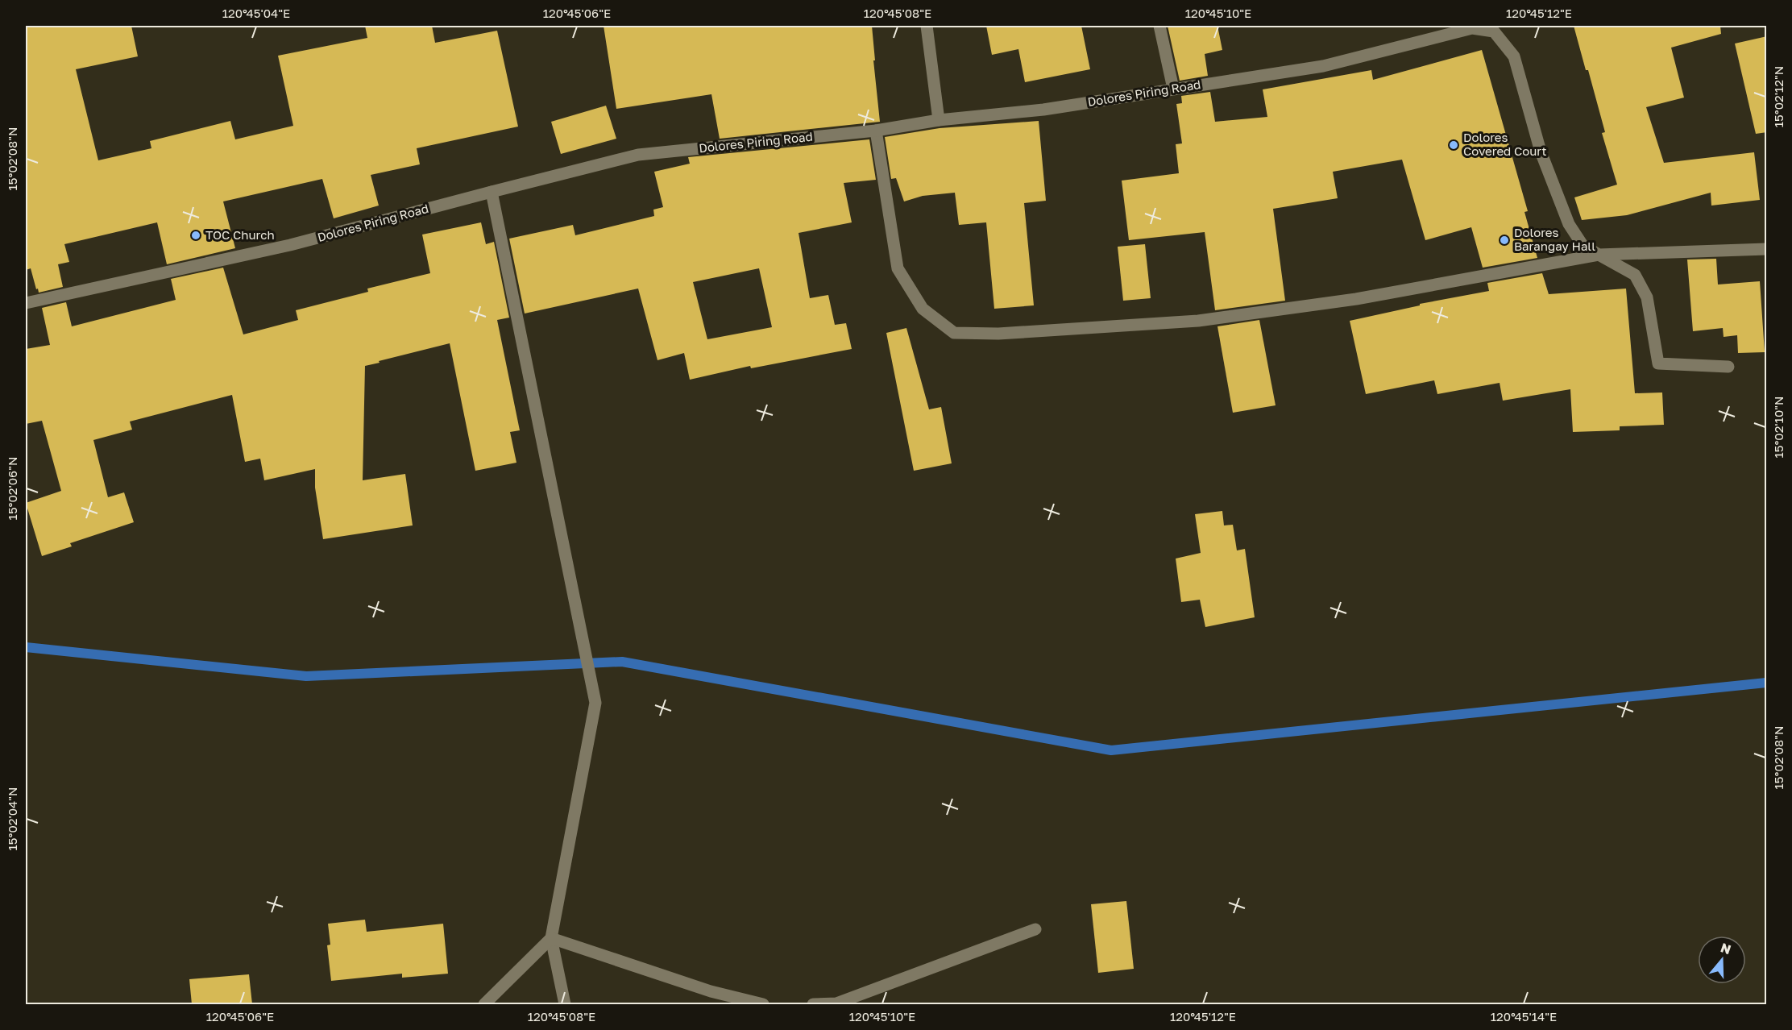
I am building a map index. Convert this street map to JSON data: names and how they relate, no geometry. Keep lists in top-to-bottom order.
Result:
{
  "streets": {
    "street": ["Dolores Piring Road"]
  },
  "places": ["Dolores Covered Court", "TOC Church", "Dolores Barangay Hall"],
  "north": "top",
  "coordinates": [
    "120°45'04\"E",
    "120°45'06\"E",
    "120°45'08\"E",
    "120°45'10\"E",
    "120°45'12\"E",
    "15°02'12\"N",
    "15°02'08\"N",
    "15°02'10\"N",
    "15°02'06\"N",
    "15°02'04\"N",
    "120°45'14\"E"
  ]
}
